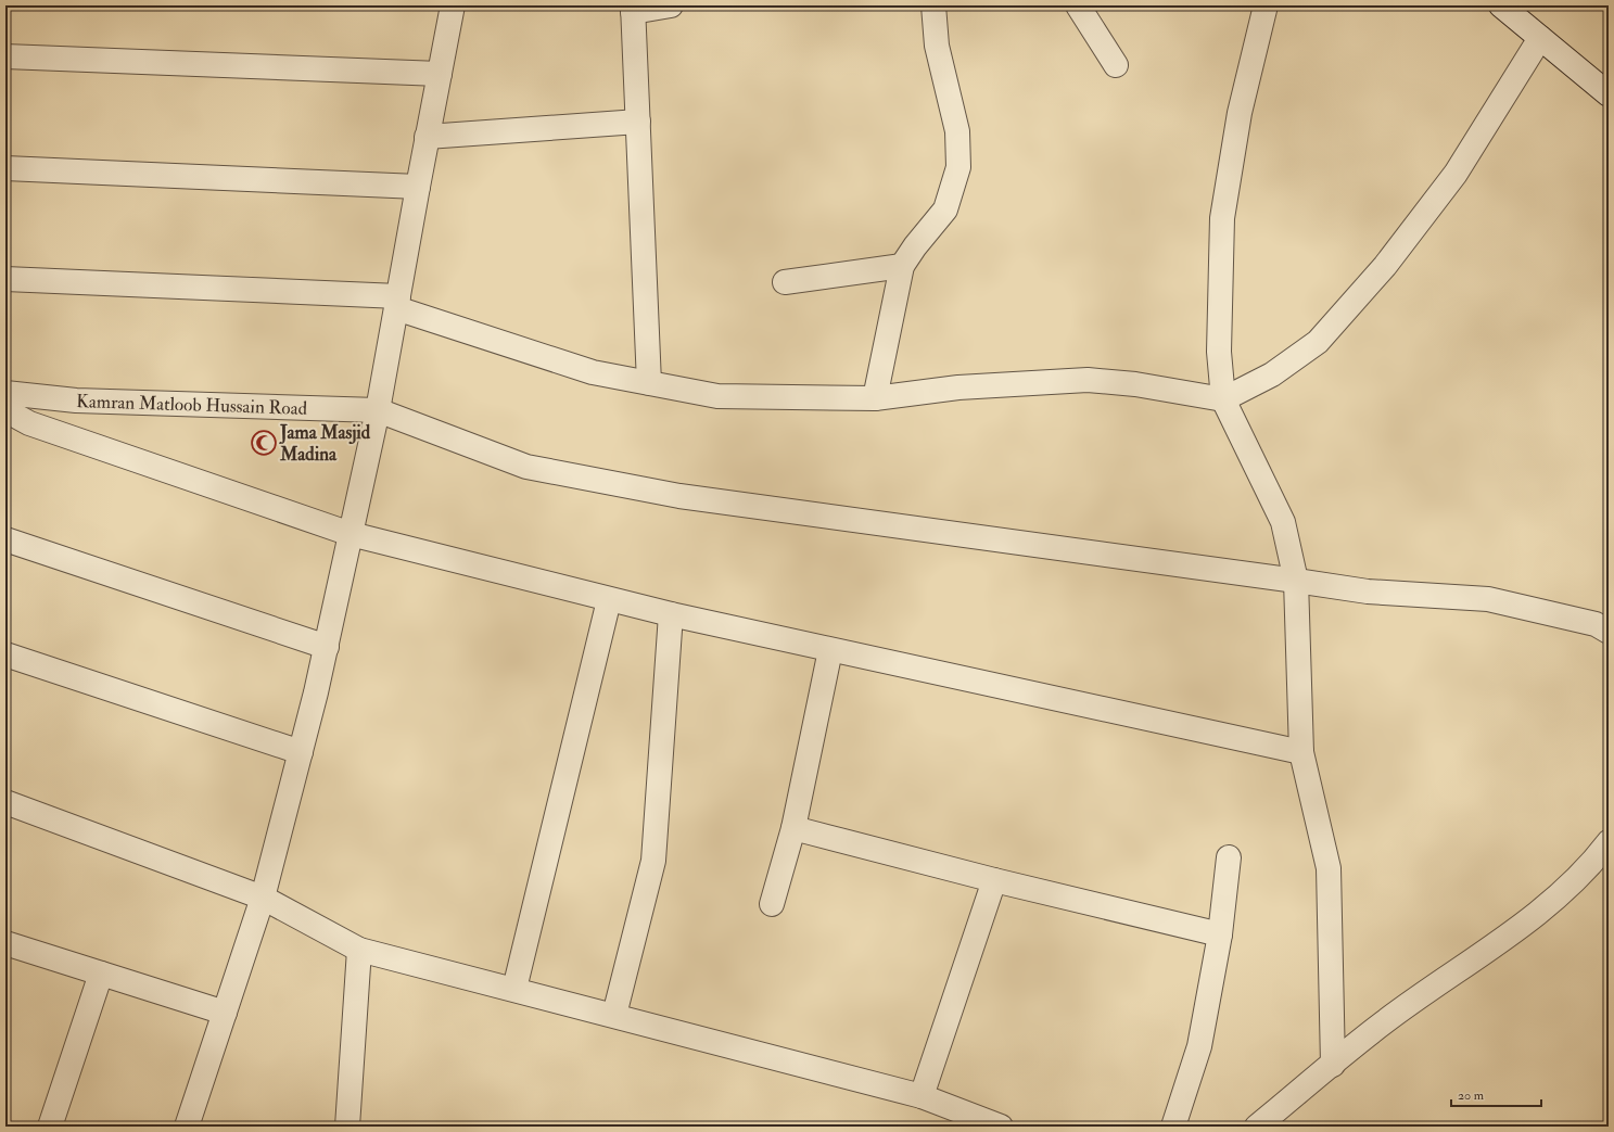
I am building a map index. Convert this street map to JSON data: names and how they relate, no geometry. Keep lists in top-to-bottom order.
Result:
{
  "streets": {
    "street": ["Kamran Matloob Hussain Road"]
  },
  "places": {
    "mosque": ["Jama Masjid Madina"]
  },
  "scale_bar": "20 m"
}
